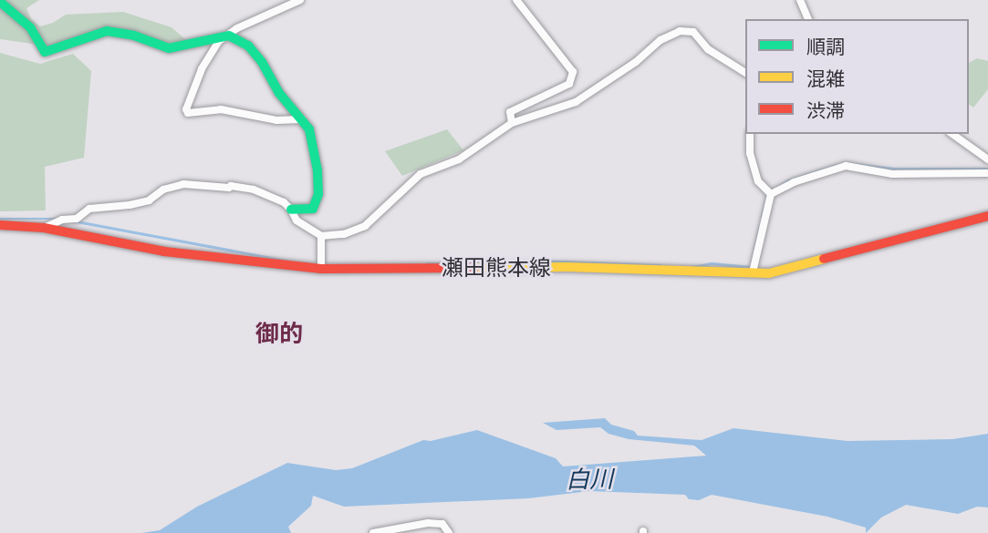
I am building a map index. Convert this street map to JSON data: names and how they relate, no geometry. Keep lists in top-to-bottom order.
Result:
{
  "streets": {
    "main road": ["瀬田熊本線"]
  },
  "districts": ["御的"],
  "water": ["白川"],
  "legend": ["順調", "混雑", "渋滞"]
}
